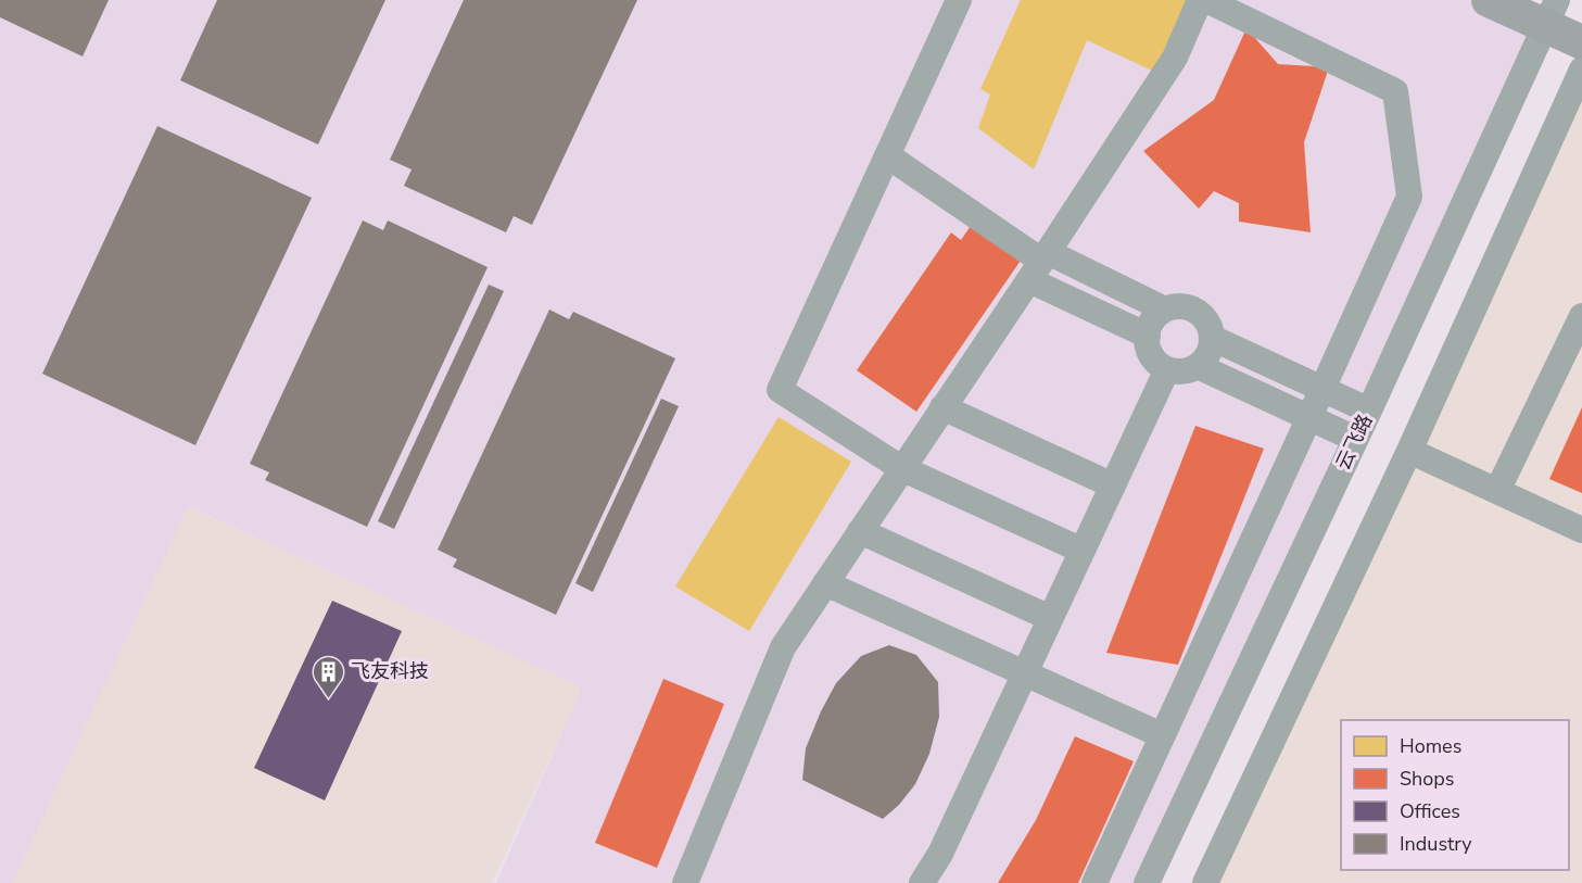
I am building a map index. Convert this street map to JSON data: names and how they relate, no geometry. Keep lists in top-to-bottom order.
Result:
{
  "streets": {
    "street": ["云飞路"]
  },
  "places": {
    "building": ["飞友科技"]
  },
  "legend": [
    "Homes",
    "Shops",
    "Offices",
    "Industry"
  ]
}
